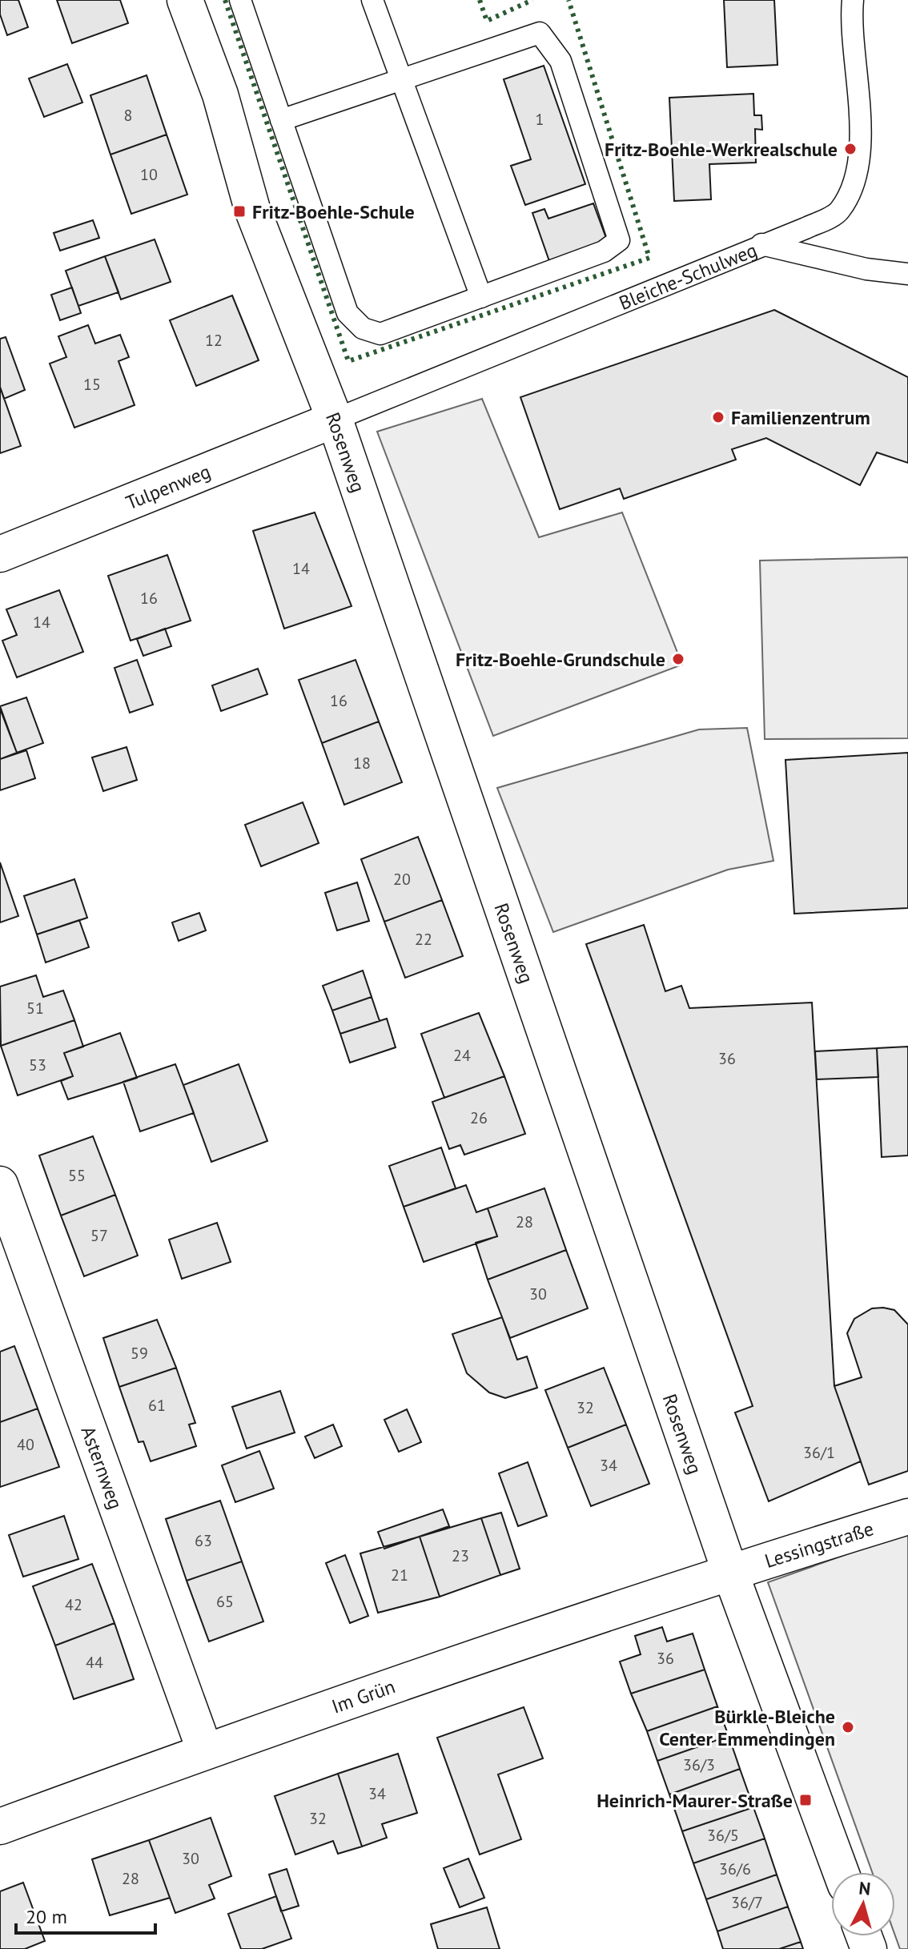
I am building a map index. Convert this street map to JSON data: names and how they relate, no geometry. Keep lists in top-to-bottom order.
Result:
{
  "streets": {
    "street": [
      "Rosenweg",
      "Tulpenweg",
      "Asternweg",
      "Lessingstraße",
      "Im Grün"
    ],
    "lane": ["Bleiche-Schulweg"]
  },
  "crossings": [
    ["Bleiche-Schulweg", "Rosenweg"],
    ["Bleiche-Schulweg", "Tulpenweg"],
    ["Rosenweg", "Tulpenweg"],
    ["Rosenweg", "Lessingstraße"],
    ["Rosenweg", "Im Grün"],
    ["Asternweg", "Im Grün"],
    ["Lessingstraße", "Im Grün"]
  ],
  "places": {
    "other": [
      "Fritz-Boehle-Werkrealschule",
      "Familienzentrum",
      "Fritz-Boehle-Grundschule",
      "Bürkle-Bleiche Center Emmendingen"
    ],
    "transit": ["Fritz-Boehle-Schule", "Heinrich-Maurer-Straße"]
  },
  "house_numbers": [
    "8",
    "1",
    "10",
    "12",
    "15",
    "14",
    "16",
    "14",
    "16",
    "18",
    "20",
    "22",
    "51",
    "24",
    "36",
    "53",
    "26",
    "55",
    "28",
    "57",
    "30",
    "59",
    "61",
    "32",
    "40",
    "36/1",
    "34",
    "63",
    "23",
    "21",
    "65",
    "42",
    "36",
    "44",
    "36/3",
    "34",
    "32",
    "36/5",
    "30",
    "36/6",
    "28",
    "36/7"
  ],
  "scale_bar": "20 m",
  "north": "top"
}
